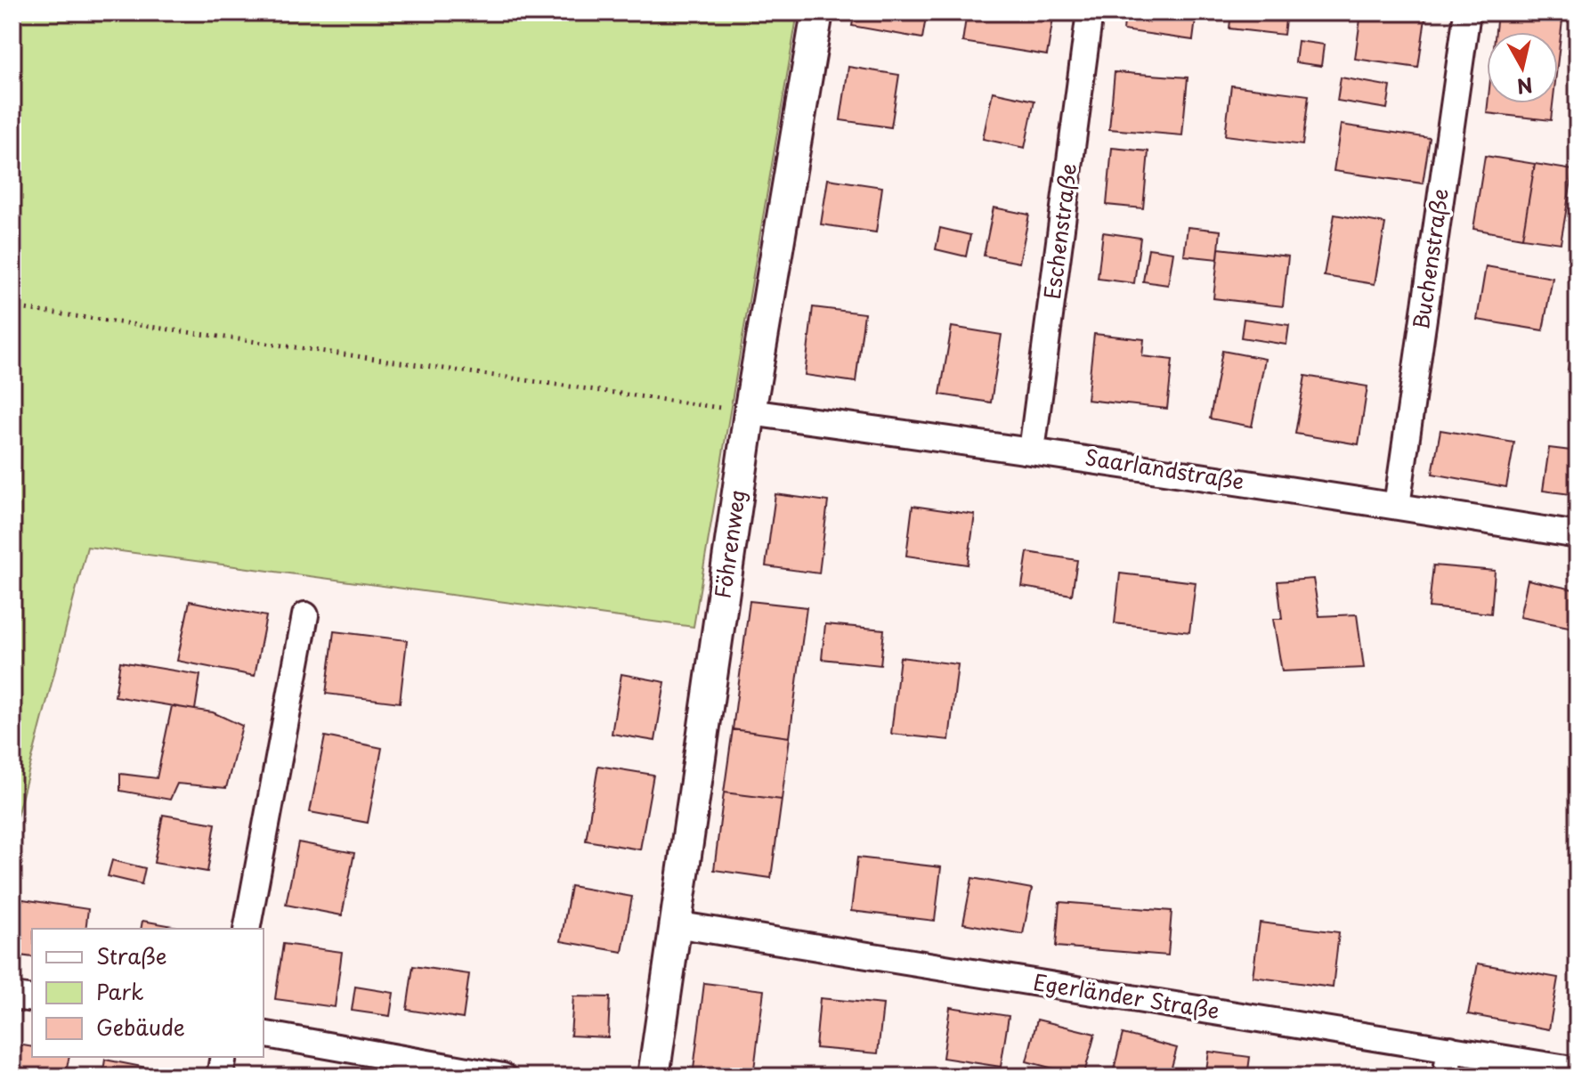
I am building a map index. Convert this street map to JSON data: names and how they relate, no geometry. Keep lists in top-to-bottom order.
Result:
{
  "streets": {
    "street": [
      "Eschenstraße",
      "Buchenstraße",
      "Saarlandstraße",
      "Föhrenweg",
      "Egerländer Straße"
    ]
  },
  "crossings": [
    ["Eschenstraße", "Saarlandstraße"],
    ["Buchenstraße", "Saarlandstraße"],
    ["Saarlandstraße", "Föhrenweg"],
    ["Föhrenweg", "Egerländer Straße"]
  ],
  "legend": ["Straße", "Park", "Gebäude"],
  "north": "bottom"
}
